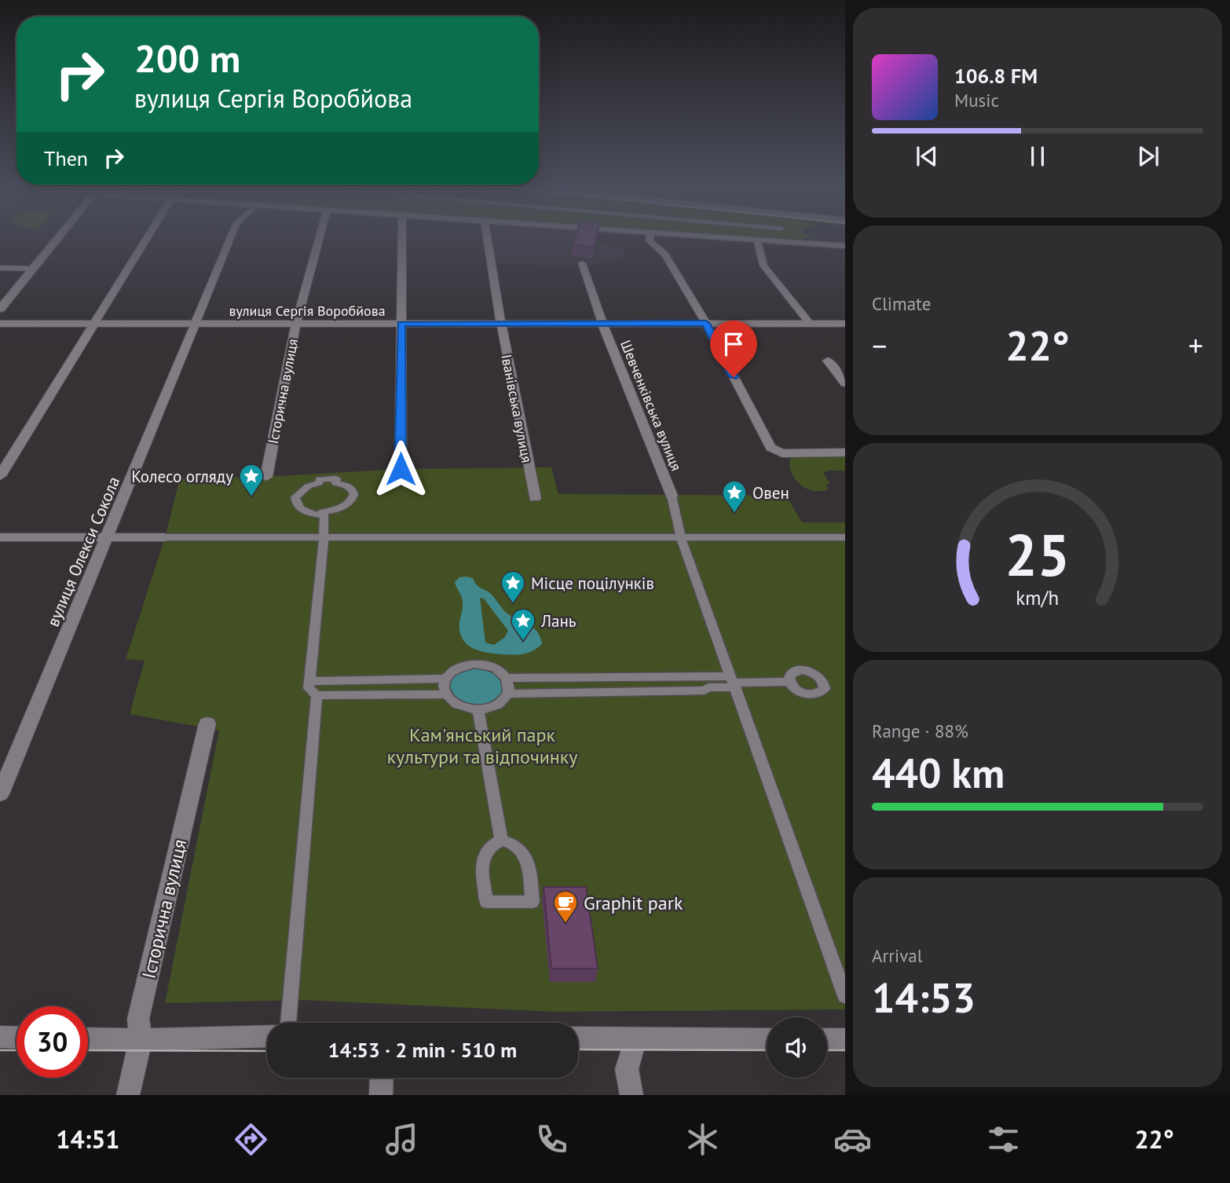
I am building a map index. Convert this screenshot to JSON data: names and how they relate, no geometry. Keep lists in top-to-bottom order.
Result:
{
  "streets": {
    "street": [
      "вулиця Сергія Воробйова",
      "Історична вулиця",
      "Шевченківська вулиця",
      "Іванівська вулиця",
      "вулиця Олекси Сокола"
    ]
  },
  "crossings": [
    ["вулиця Сергія Воробйова", "Історична вулиця"],
    ["вулиця Сергія Воробйова", "Шевченківська вулиця"],
    ["вулиця Сергія Воробйова", "Іванівська вулиця"],
    ["вулиця Сергія Воробйова", "вулиця Олекси Сокола"]
  ],
  "parks": ["Кам'янський парк культури та відпочинку"],
  "places": {
    "place": [
      "Колесо огляду",
      "Овен",
      "Місце поцілунків",
      "Лань"
    ],
    "cafe": ["Graphit park"]
  },
  "page": {
    "turn": ["200 m", "вулиця Сергія Воробйова"],
    "song": ["106.8 FM", "Music"],
    "then": "Then",
    "tile": [
      "Climate",
      ["Range · 88%", "440 km"],
      ["Arrival", "14:53"]
    ],
    "heat": ["−", "22°", "+"],
    "limit": "30",
    "trip": "14:53 · 2 min · 510 m",
    "tabs": ["14:51", "22°"],
    "gauge": ["25", "km/h"]
  }
}
